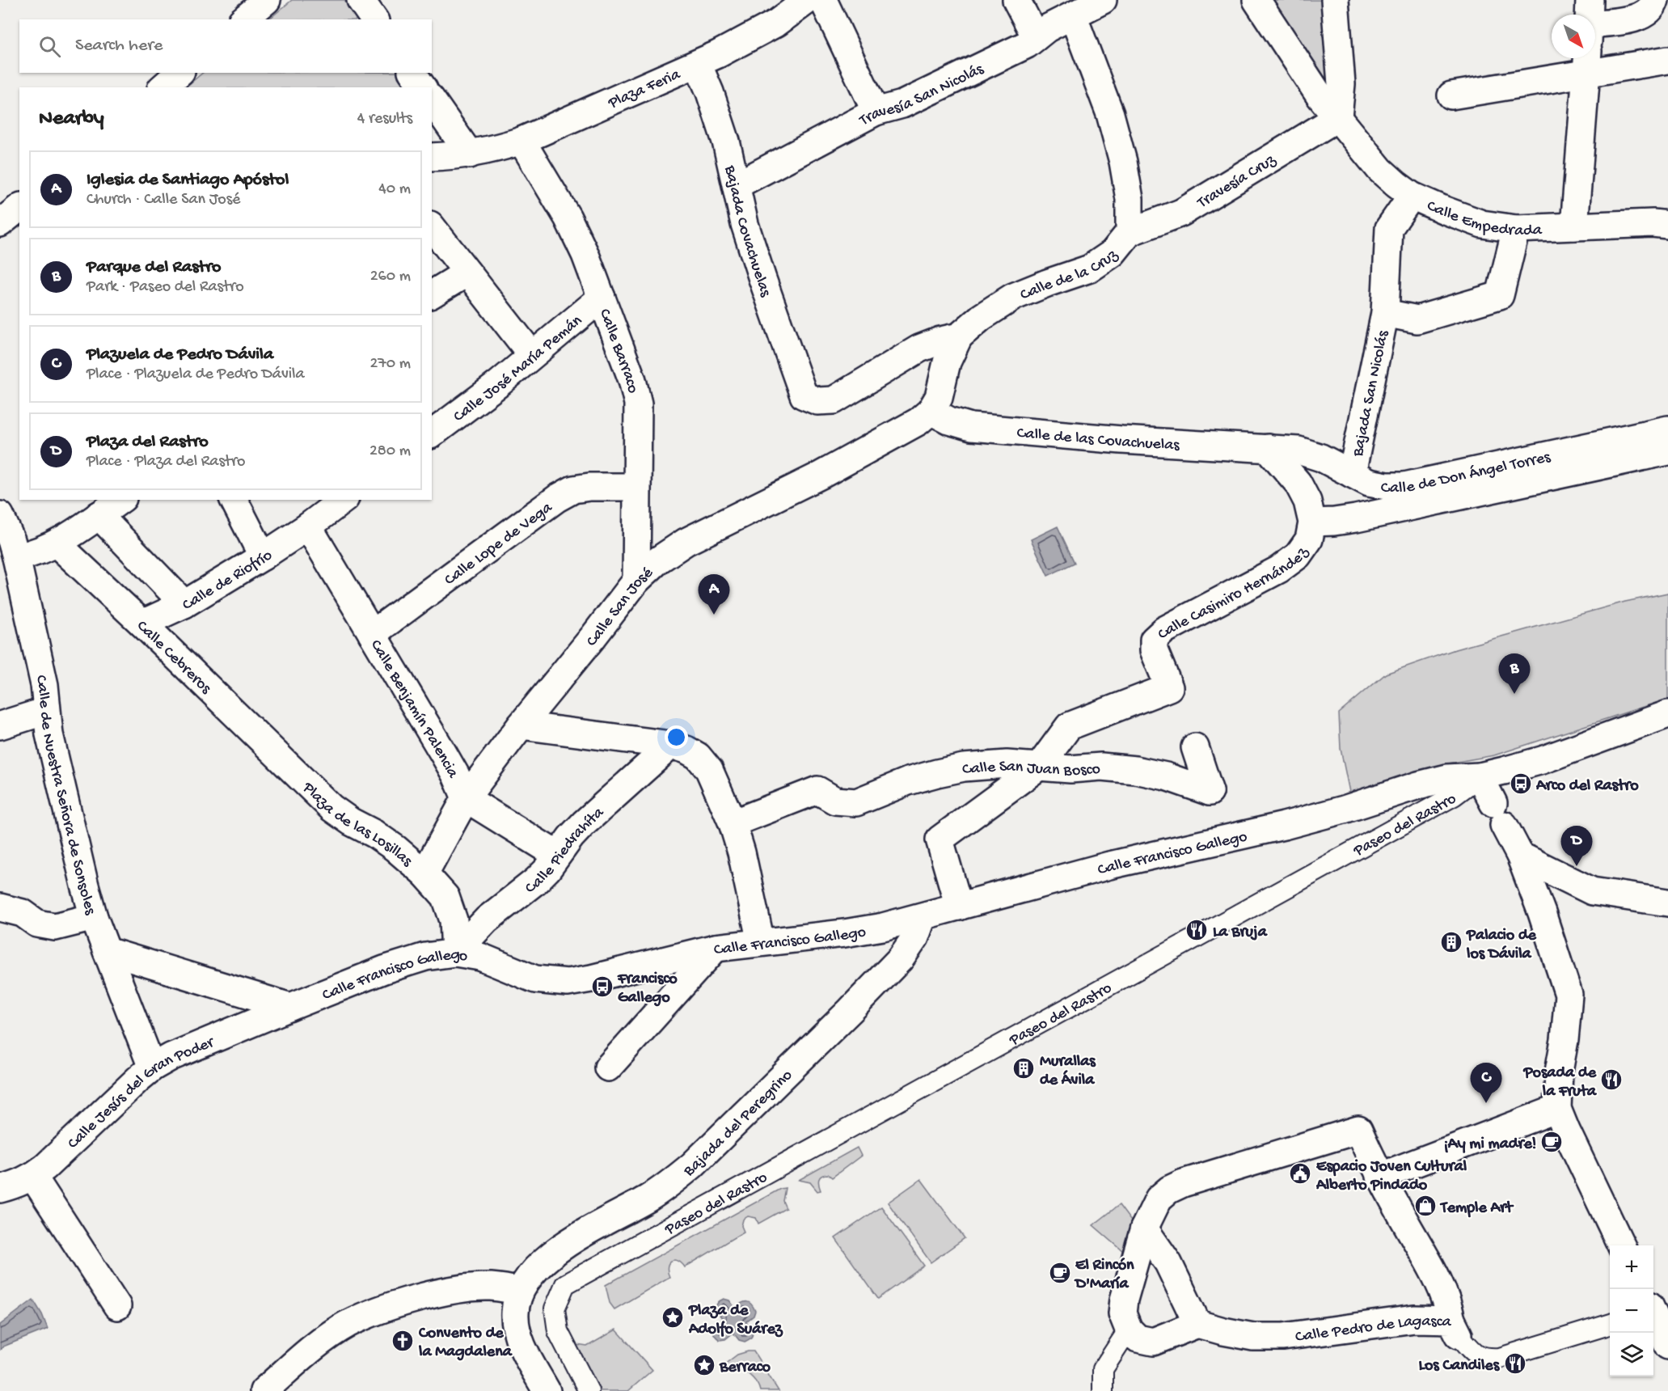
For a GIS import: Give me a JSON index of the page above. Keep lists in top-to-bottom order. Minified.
{"streets":{"street":["Plaza Feria","Travesía San Nicolás","Travesía Cruz","Calle Empedrada","Bajada Covachuelas","Calle de la Cruz","Calle Barraco","Calle José María Pemán","Bajada San Nicolás","Calle de las Covachuelas","Calle de Don Ángel Torres","Calle Lope de Vega","Calle de Riofrío","Calle Casimiro Hernández","Calle San José","Calle Cebreros","Calle Benjamín Palencia","Calle San Juan Bosco","Calle de Nuestra Señora de Sonsoles","Plaza de las Losillas","Paseo del Rastro","Calle Piedrahíta","Calle Francisco Gallego","Calle Jesús del Gran Poder","Bajada del Peregrino","Calle Pedro de Lagasca"]},"crossings":[["Plaza Feria","Bajada Covachuelas"],["Plaza Feria","Calle Barraco"],["Travesía San Nicolás","Bajada Covachuelas"],["Travesía San Nicolás","Calle de la Cruz"],["Travesía Cruz","Calle Empedrada"],["Travesía Cruz","Calle de la Cruz"],["Calle Empedrada","Bajada San Nicolás"],["Bajada Covachuelas","Calle de la Cruz"],["Calle Barraco","Calle José María Pemán"],["Calle Barraco","Calle Lope de Vega"],["Calle Barraco","Calle San José"],["Bajada San Nicolás","Calle de Don Ángel Torres"],["Calle de las Covachuelas","Calle de Don Ángel Torres"],["Calle de las Covachuelas","Calle Casimiro Hernández"],["Calle de las Covachuelas","Calle San José"],["Calle de Don Ángel Torres","Calle Casimiro Hernández"],["Calle Lope de Vega","Calle Benjamín Palencia"],["Calle de Riofrío","Calle Cebreros"],["Calle de Riofrío","Calle Benjamín Palencia"],["Calle Casimiro Hernández","Calle San Juan Bosco"],["Calle San José","Calle Benjamín Palencia"],["Calle San José","Plaza de las Losillas"],["Calle Cebreros","Plaza de las Losillas"],["Calle Benjamín Palencia","Plaza de las Losillas"],["Calle de Nuestra Señora de Sonsoles","Calle Jesús del Gran Poder"],["Plaza de las Losillas","Calle Piedrahíta"],["Plaza de las Losillas","Calle Francisco Gallego"],["Paseo del Rastro","Calle Francisco Gallego"],["Calle Piedrahíta","Calle Francisco Gallego"],["Calle Francisco Gallego","Calle Jesús del Gran Poder"],["Calle Francisco Gallego","Bajada del Peregrino"]],"places":{"bus stop":["Arco del Rastro","Francisco Gallego"],"restaurant":["La Bruja","Posada de la Fruta","Los Candiles"],"building":["Palacio de los Dávila","Murallas de Ávila"],"cafe":["¡Ay mi madre!","El Rincón D'María"],"public building":["Espacio Joven Cultural Alberto Pindado"],"shop":["Temple Art"],"place":["Plaza de Adolfo Suárez","Berraco"],"church":["Convento de la Magdalena"]},"north":"bottom right","page":{"search":"Search here","heading":["Nearby","4 results"],"list":[{"mark":"A","name":"Iglesia de Santiago Apóstol","note":"Church · Calle San José","value":"40 m"},{"mark":"B","name":"Parque del Rastro","note":"Park · Paseo del Rastro","value":"260 m"},{"mark":"C","name":"Plazuela de Pedro Dávila","note":"Place · Plazuela de Pedro Dávila","value":"270 m"},{"mark":"D","name":"Plaza del Rastro","note":"Place · Plaza del Rastro","value":"280 m"}],"pins":["A","B","D","C"],"map_buttons":["+","−"]}}
